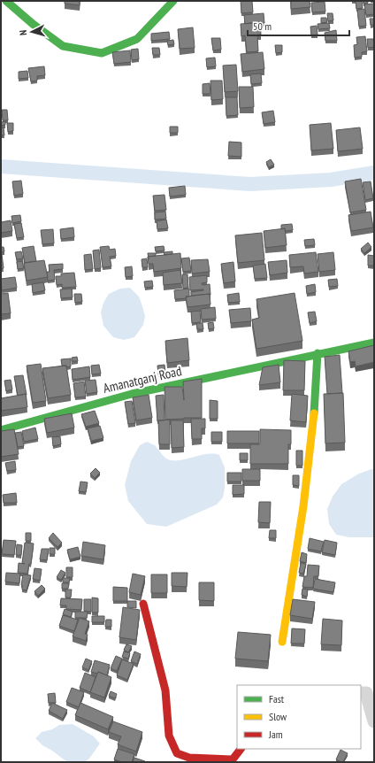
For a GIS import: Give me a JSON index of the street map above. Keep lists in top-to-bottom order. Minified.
{"streets":{"street":["Amanatganj Road"]},"legend":["Fast","Slow","Jam"],"scale_bar":"50 m","north":"left"}
